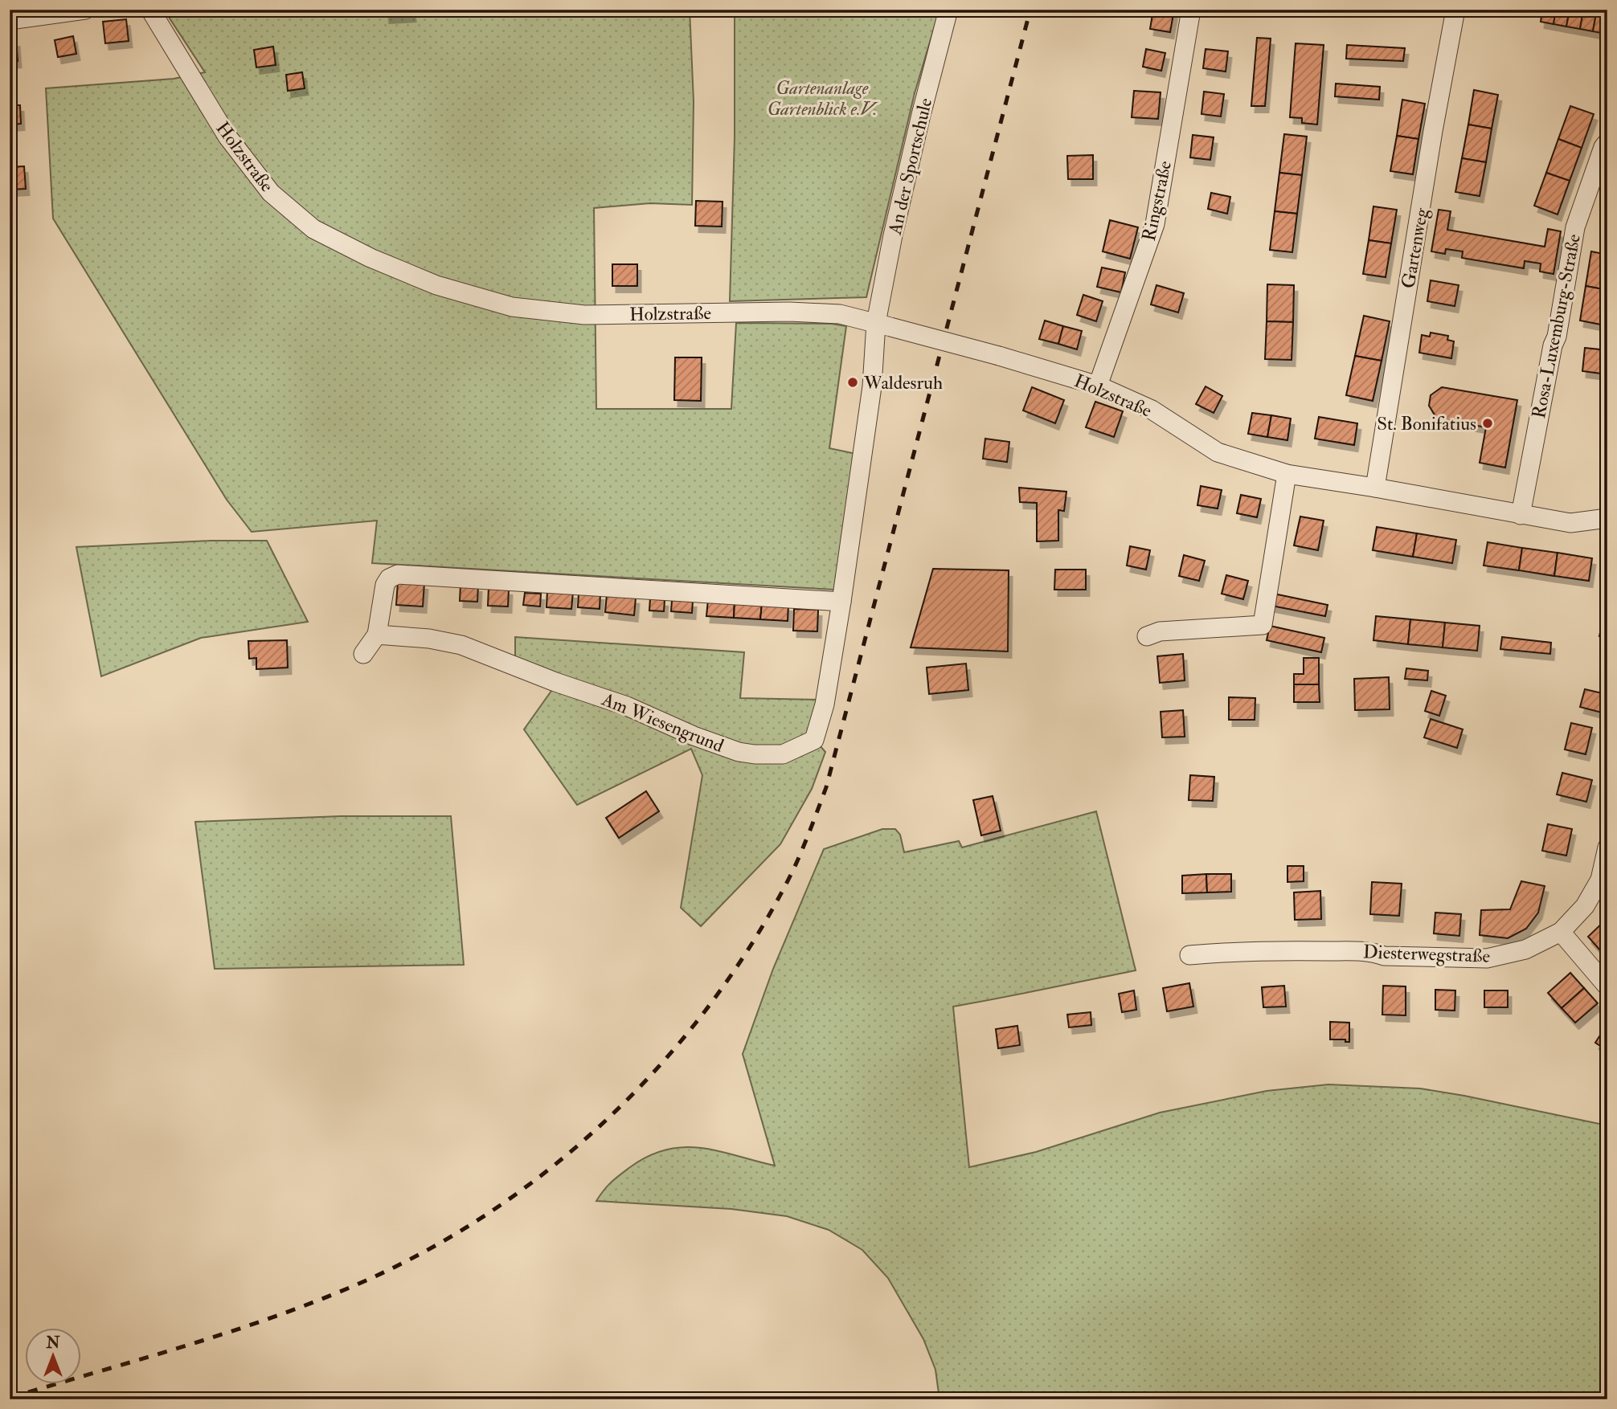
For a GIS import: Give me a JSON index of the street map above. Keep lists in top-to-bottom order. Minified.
{"streets":{"street":["Holzstraße","An der Sportschule","Ringstraße","Gartenweg","Rosa-Luxemburg-Straße","Am Wiesengrund","Diesterwegstraße"]},"crossings":[["Holzstraße","An der Sportschule"],["Holzstraße","Ringstraße"],["Holzstraße","Gartenweg"],["Holzstraße","Rosa-Luxemburg-Straße"],["Holzstraße","Am Wiesengrund"],["An der Sportschule","Am Wiesengrund"]],"parks":["Gartenanlage Gartenblick e.V."],"places":["Waldesruh","St. Bonifatius"],"north":"top"}
